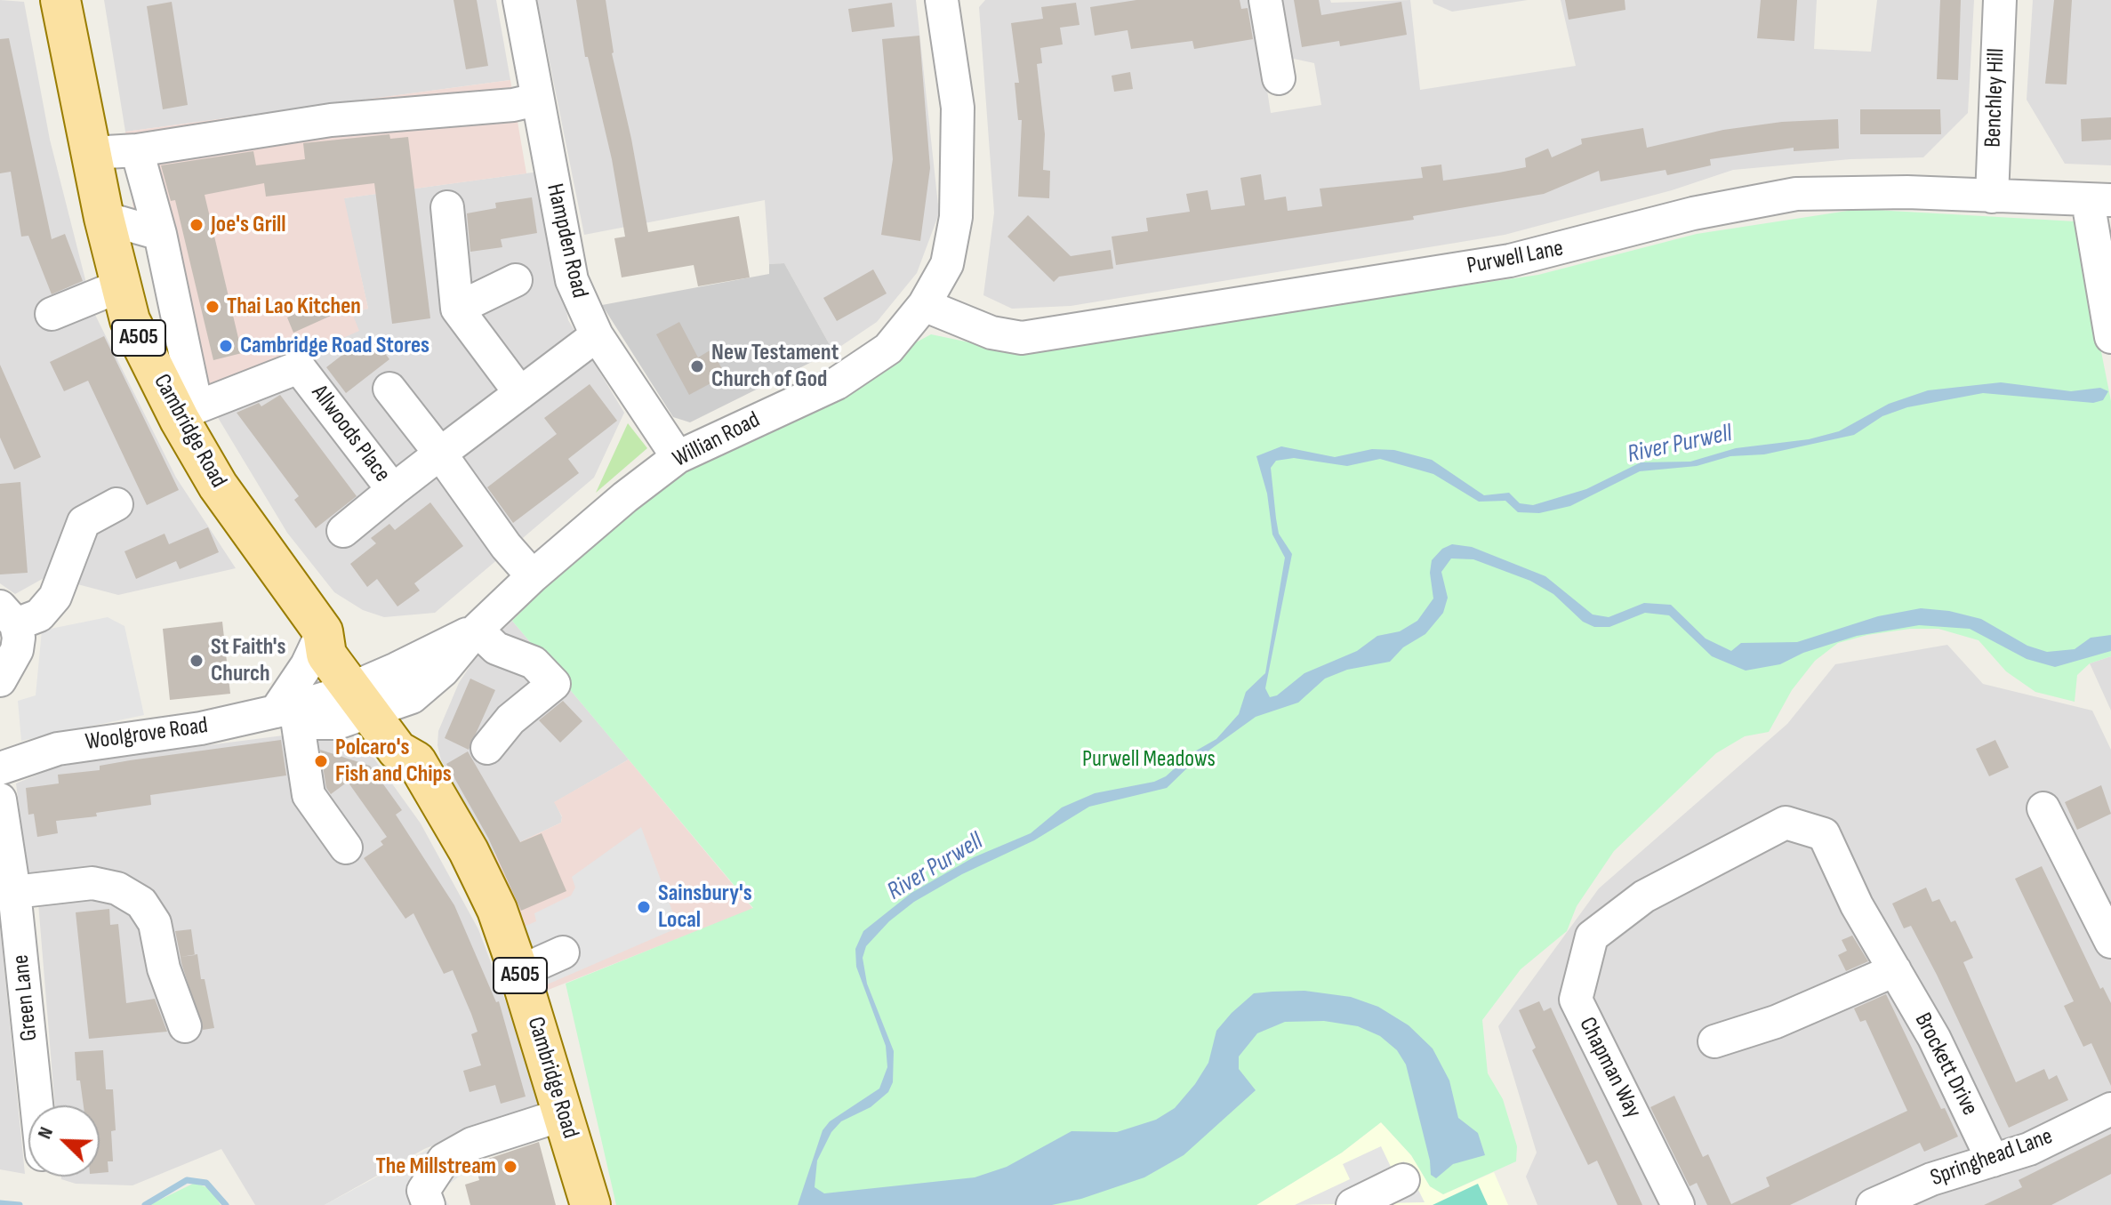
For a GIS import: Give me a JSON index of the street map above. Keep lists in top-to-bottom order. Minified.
{"streets":{"main road":["A505","Cambridge Road"],"street":["Benchley Hill","Hampden Road","Purwell Lane","Allwoods Place","Willian Road","Woolgrove Road","Green Lane","Brockett Drive","Chapman Way","Springhead Lane"]},"crossings":[["Benchley Hill","Purwell Lane"],["Hampden Road","Allwoods Place"],["Hampden Road","Willian Road"],["Purwell Lane","Willian Road"],["Cambridge Road","Allwoods Place"],["Cambridge Road","Willian Road"],["Brockett Drive","Chapman Way"],["Brockett Drive","Springhead Lane"]],"water":["River Purwell"],"parks":["Purwell Meadows"],"places":["Joe's Grill","Thai Lao Kitchen","Cambridge Road Stores","New Testament Church of God","St Faith's Church","Polcaro's Fish and Chips","Sainsbury's Local","The Millstream"],"north":"top left"}
